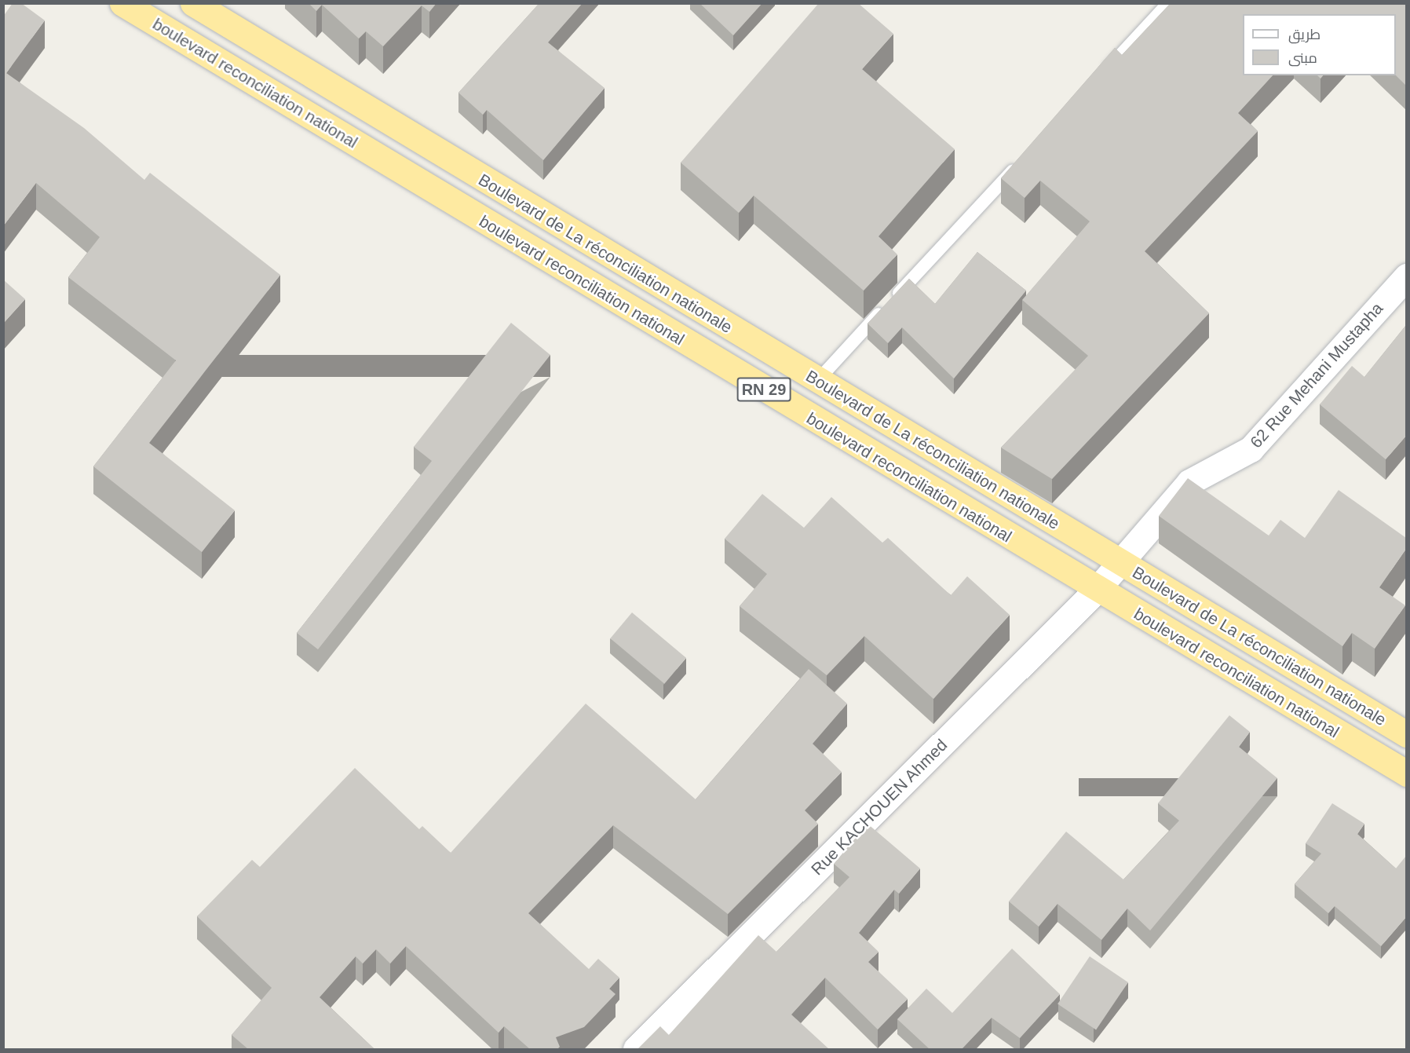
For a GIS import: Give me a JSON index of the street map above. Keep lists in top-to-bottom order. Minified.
{"streets":{"highway":["boulevard reconciliation national","Boulevard de La réconciliation nationale","RN 29"],"street":["62 Rue Mehani Mustapha","Rue KACHOUEN Ahmed"]},"crossings":[["boulevard reconciliation national","Rue KACHOUEN Ahmed"],["Boulevard de La réconciliation nationale","62 Rue Mehani Mustapha"],["Boulevard de La réconciliation nationale","Rue KACHOUEN Ahmed"],["62 Rue Mehani Mustapha","Rue KACHOUEN Ahmed"]],"legend":["طريق","مبنى"]}
